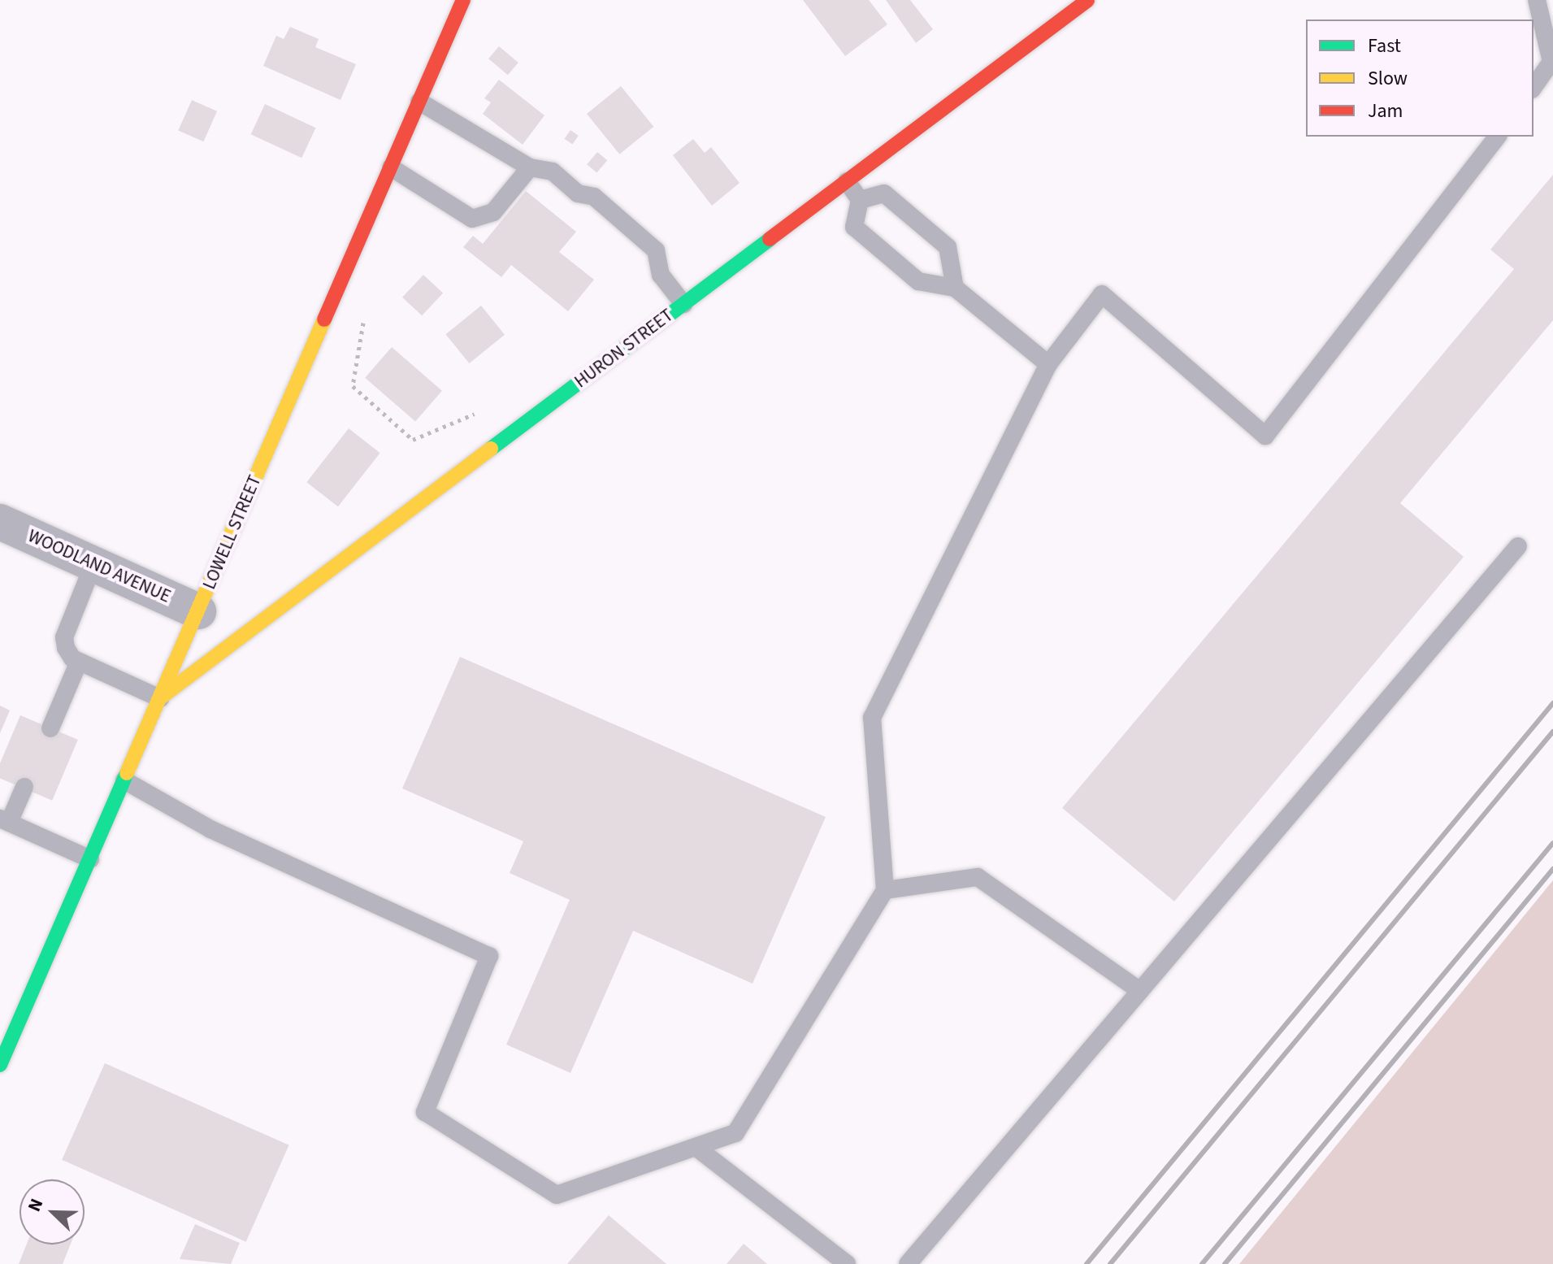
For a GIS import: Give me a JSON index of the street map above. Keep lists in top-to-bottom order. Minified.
{"streets":{"street":["HURON STREET","LOWELL STREET","WOODLAND AVENUE"]},"crossings":[["HURON STREET","LOWELL STREET"],["LOWELL STREET","WOODLAND AVENUE"]],"legend":["Fast","Slow","Jam"],"north":"top left"}
